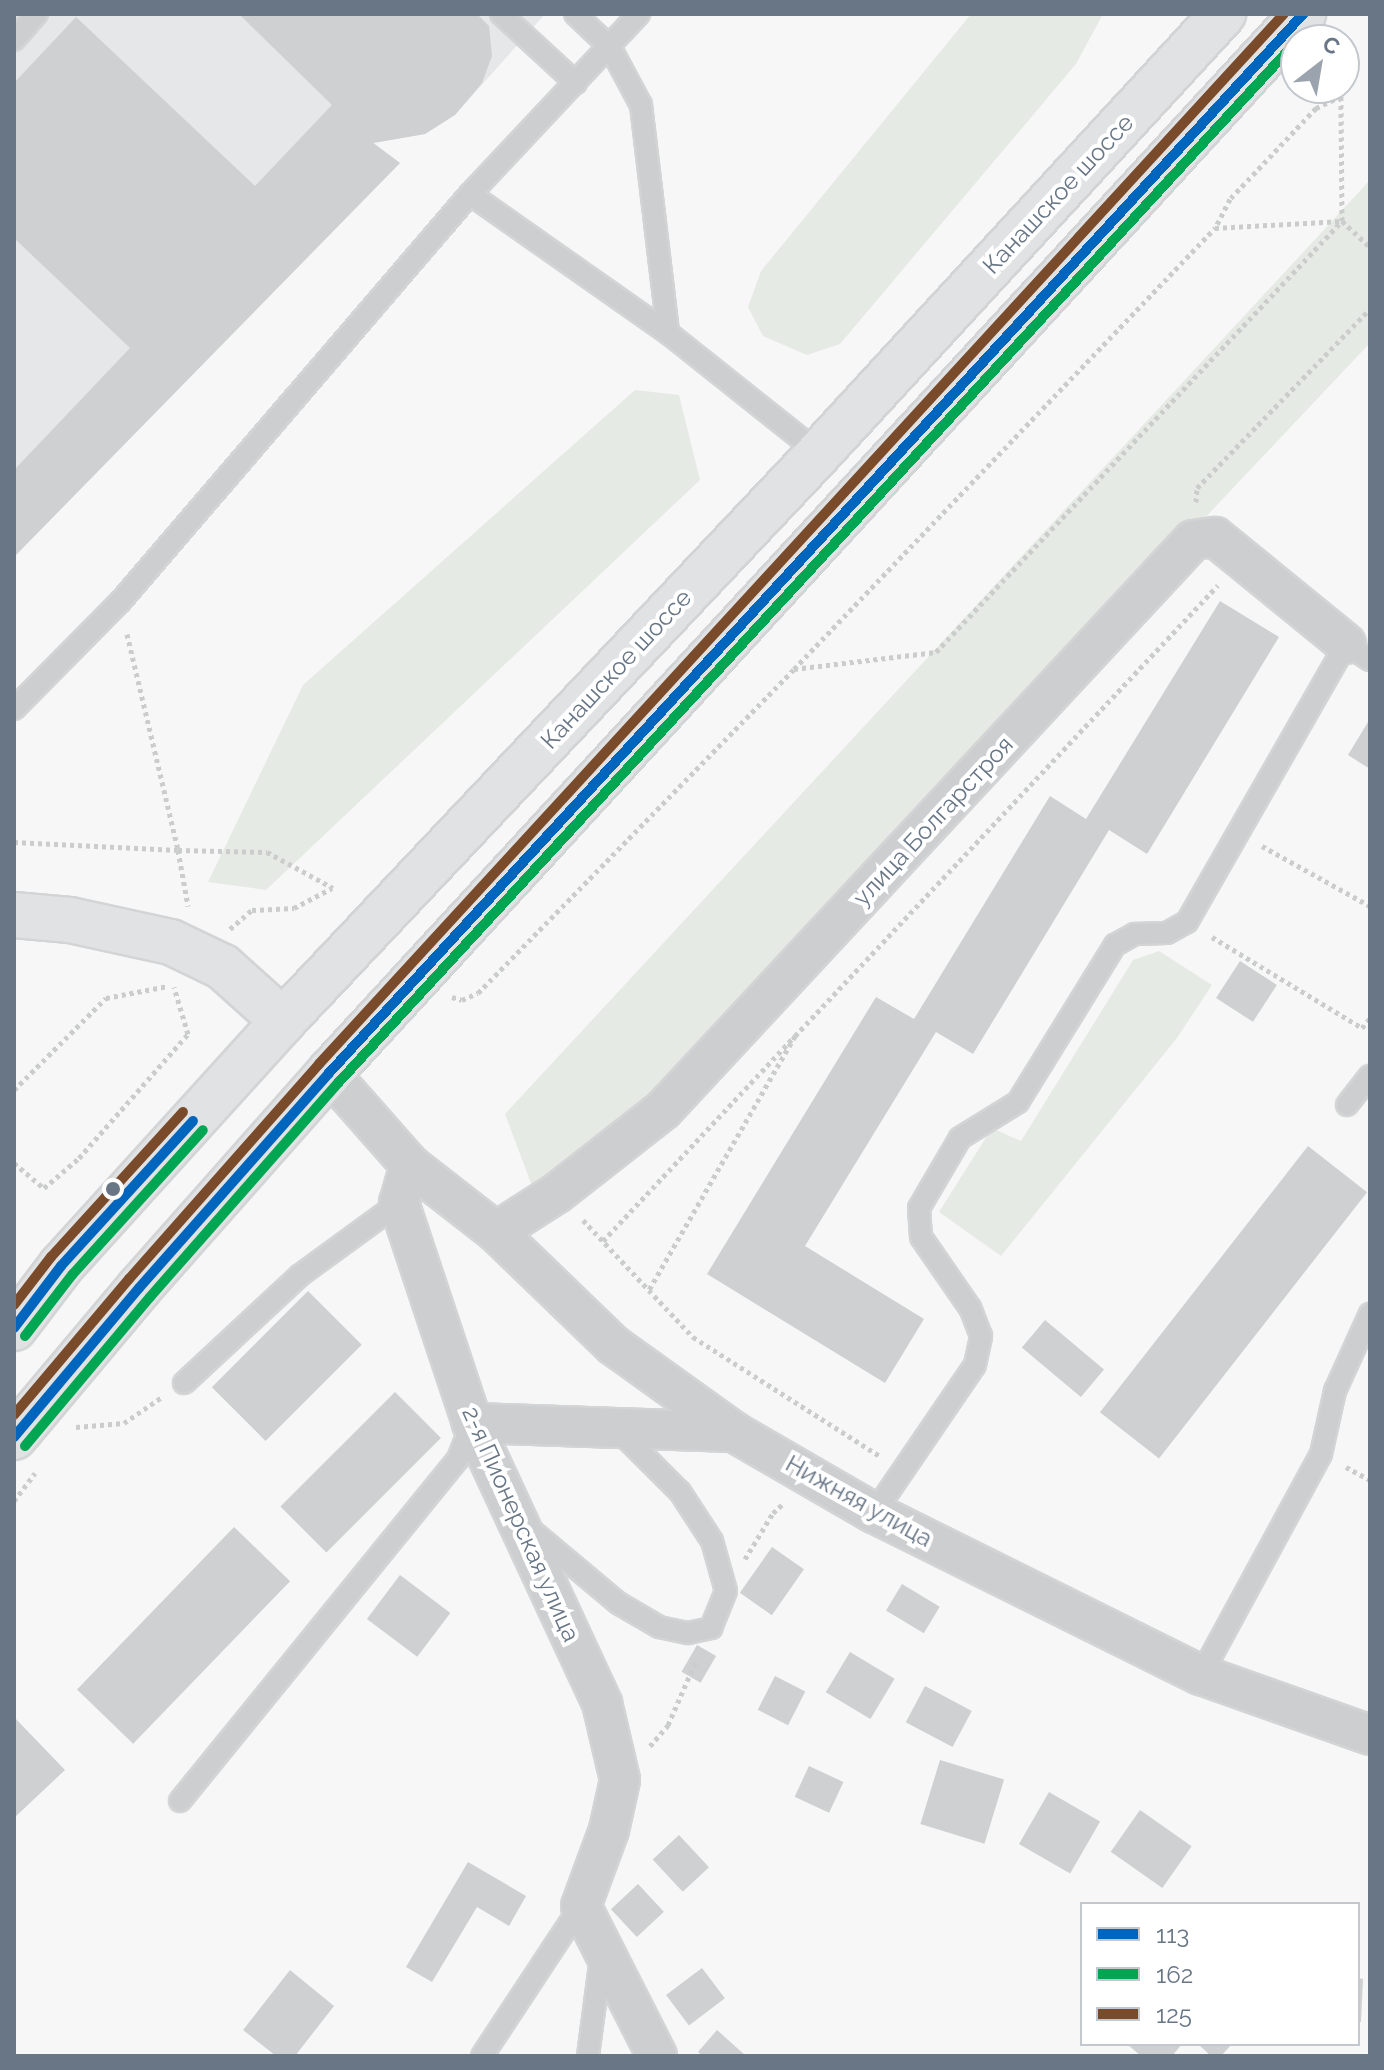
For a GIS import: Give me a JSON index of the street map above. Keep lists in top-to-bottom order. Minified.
{"streets":{"main road":["Канашское шоссе"],"street":["улица Болгарстроя","Нижняя улица","2-я Пионерская улица"]},"crossings":[["улица Болгарстроя","Нижняя улица"]],"lines":["transit line 113","transit line 125","transit line 162"],"legend":["113","162","125"],"north":"top right"}
